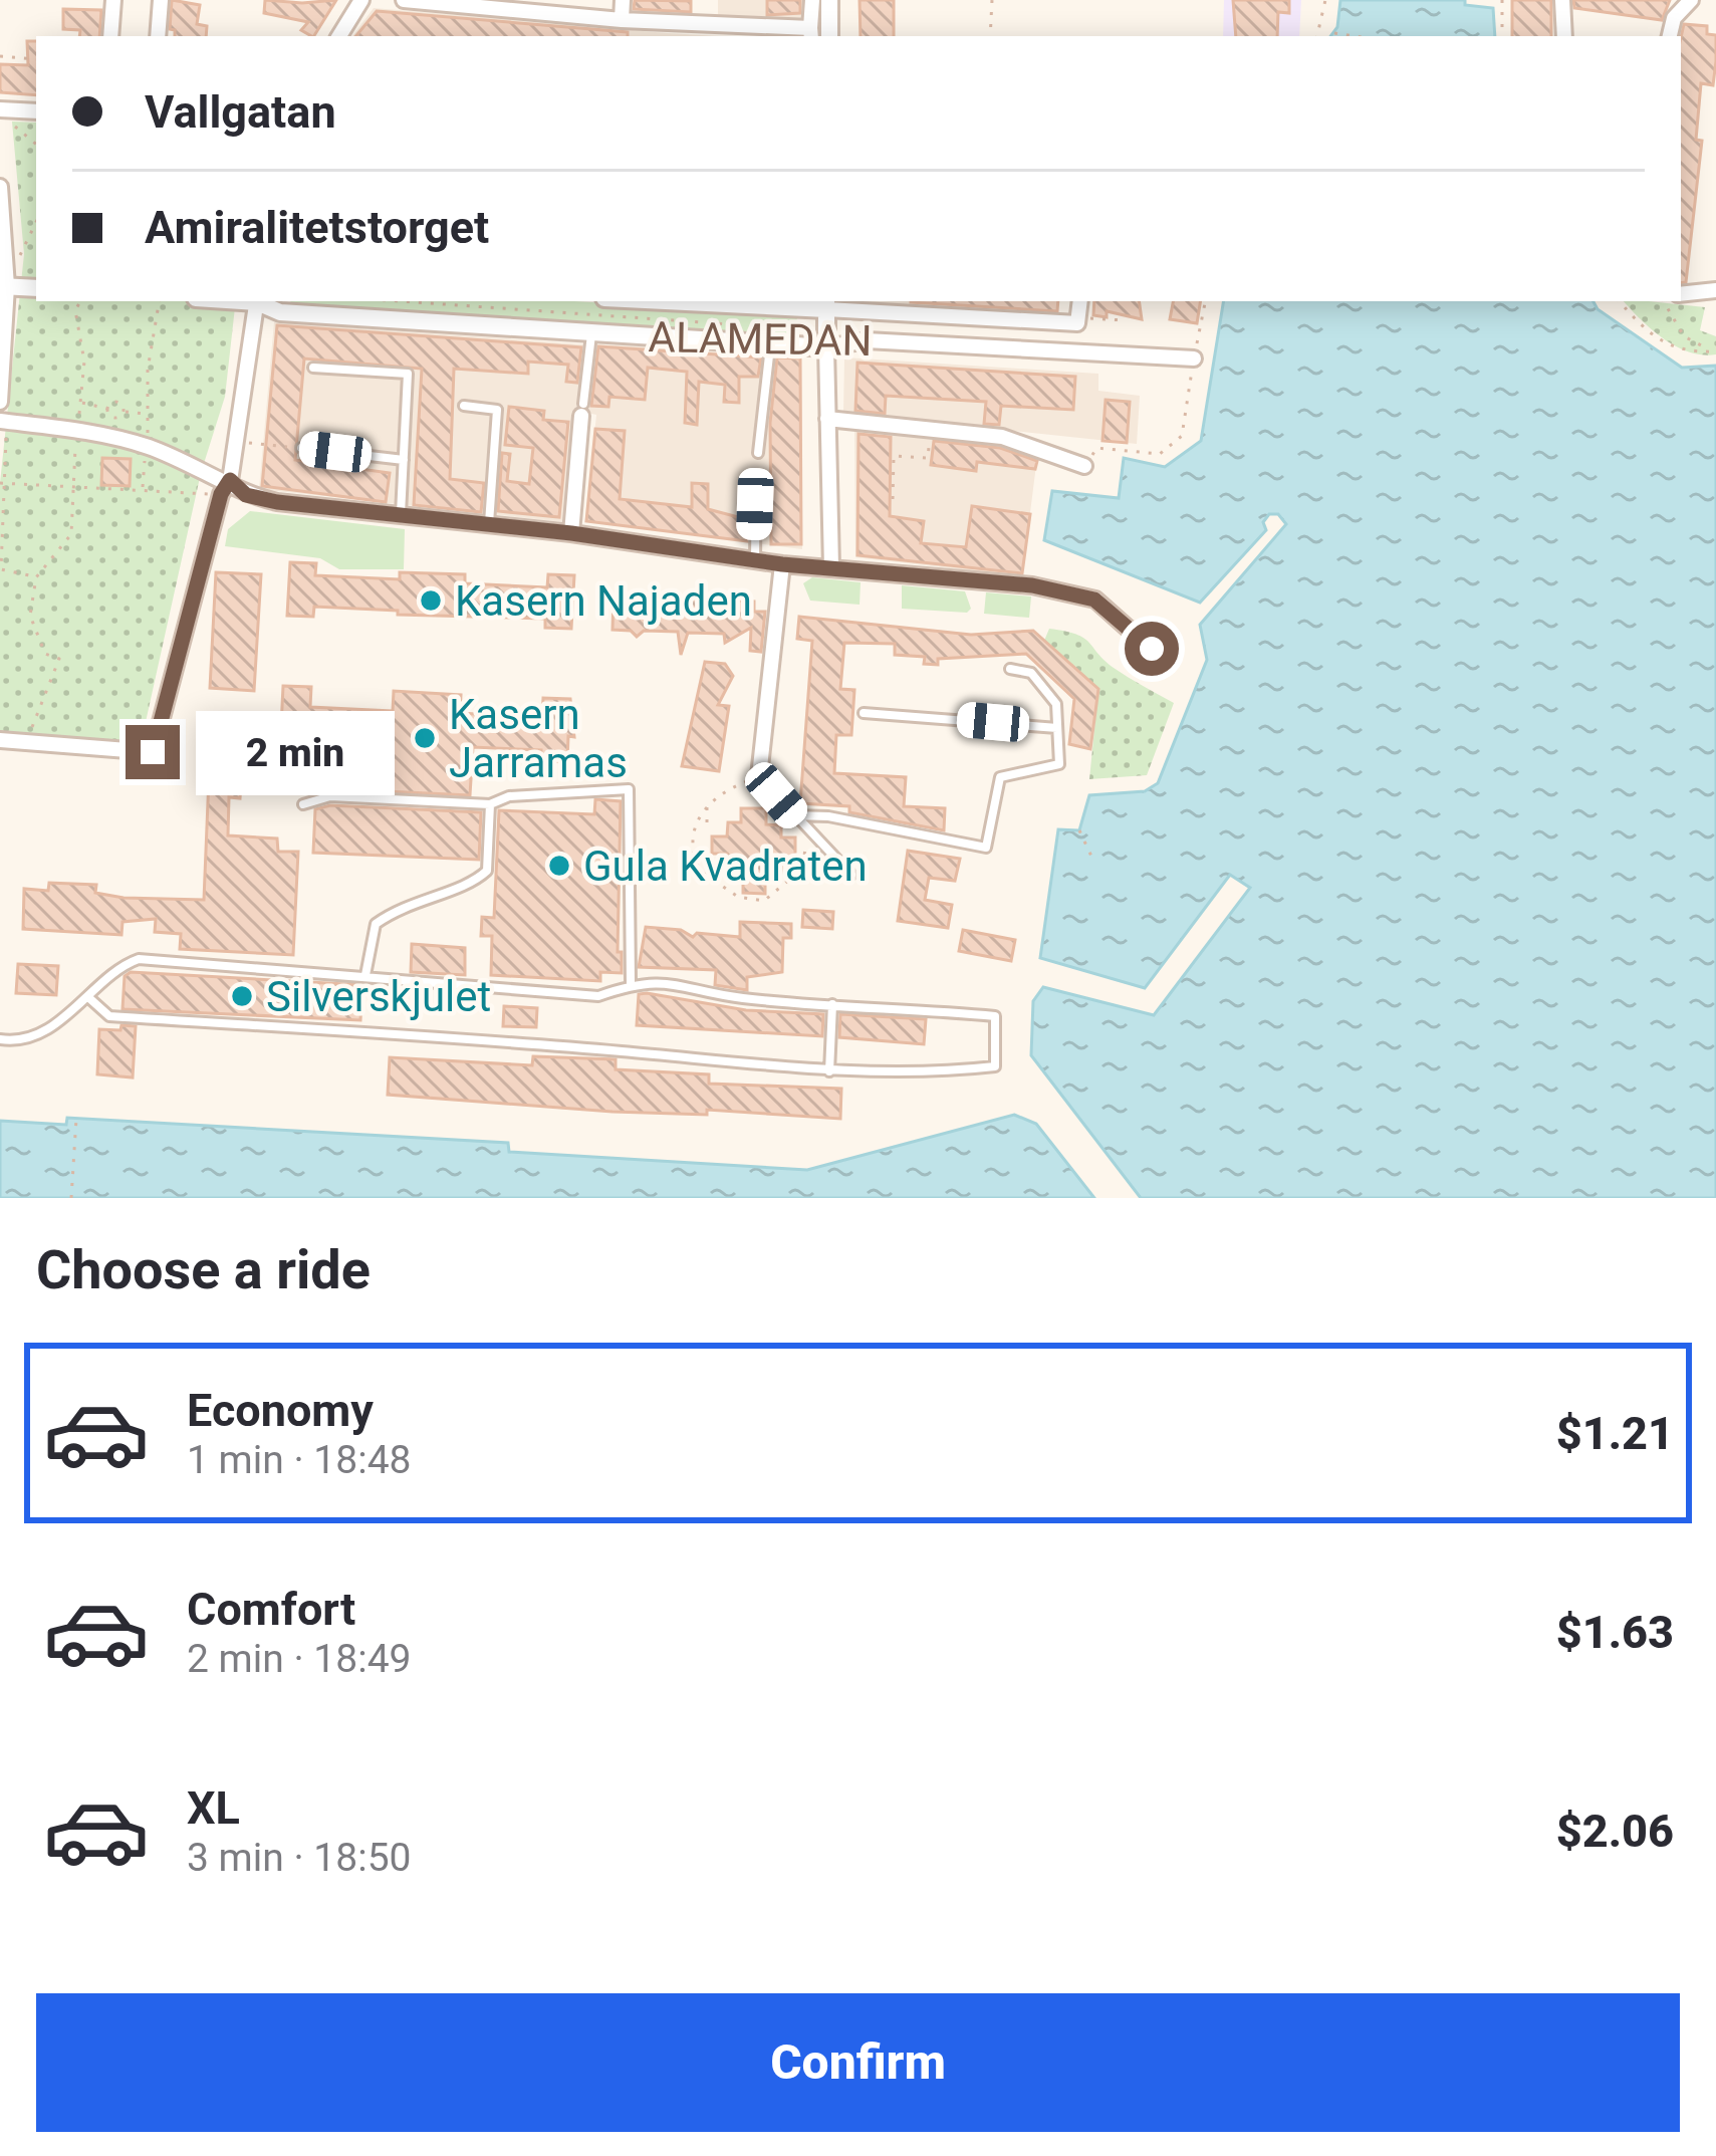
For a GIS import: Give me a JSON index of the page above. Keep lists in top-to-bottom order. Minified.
{"streets":{"street":["ALAMEDAN"]},"places":["Kasern Najaden","Kasern Jarramas","Gula Kvadraten","Silverskjulet"],"page":{"banner":["Vallgatan","Amiralitetstorget"],"bubble":"2 min","heading":"Choose a ride","list":[{"name":"Economy","note":"1 min · 18:48","value":"$1.21"},{"name":"Comfort","note":"2 min · 18:49","value":"$1.63"},{"name":"XL","note":"3 min · 18:50","value":"$2.06"}],"buttons":"Confirm"}}
